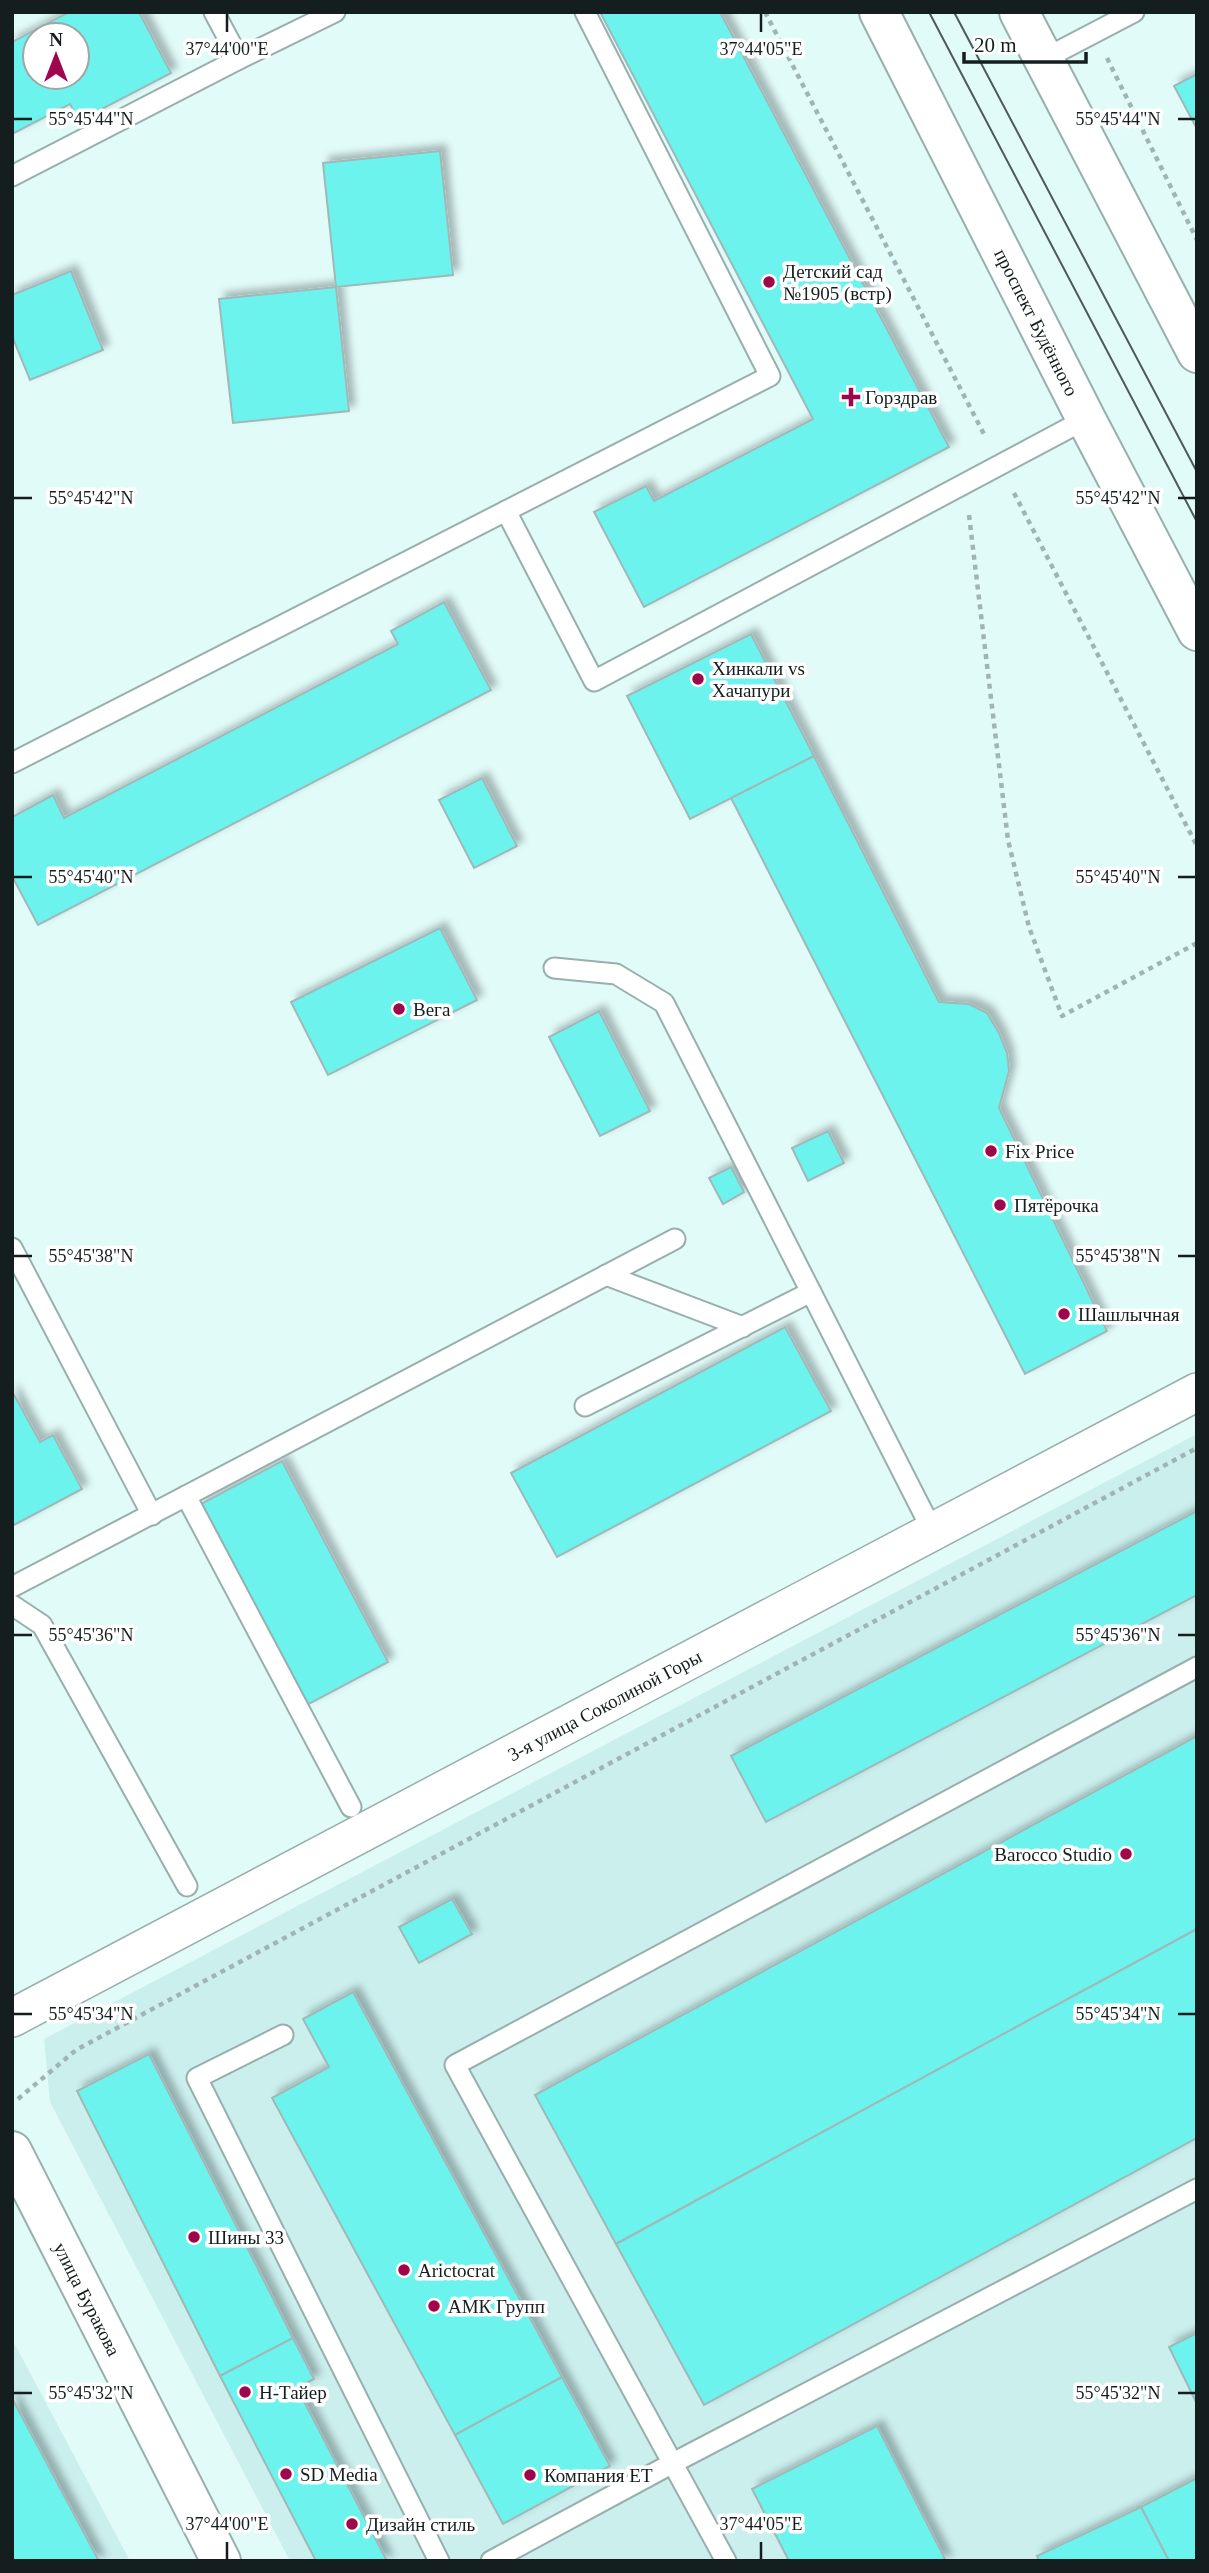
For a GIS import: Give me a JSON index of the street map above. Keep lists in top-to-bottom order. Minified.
{"streets":{"main road":["проспект Будённого","улица Буракова"],"street":["3-я улица Соколиной Горы"]},"places":{"other":["Детский сад №1905 (встр)","Хинкали vs Хачапури","Вега","Fix Price","Пятёрочка","Шашлычная","Barocco Studio","Шины 33","Arictocrat","АМК Групп","Н-Тайер","SD Media","Компания ЕТ","Дизайн стиль"],"health":["Горздрав"]},"scale_bar":"20 m","north":"top","coordinates":["37°44'00\"E","37°44'05\"E","55°45'44\"N","55°45'42\"N","55°45'40\"N","55°45'38\"N","55°45'36\"N","55°45'34\"N","55°45'32\"N"]}
